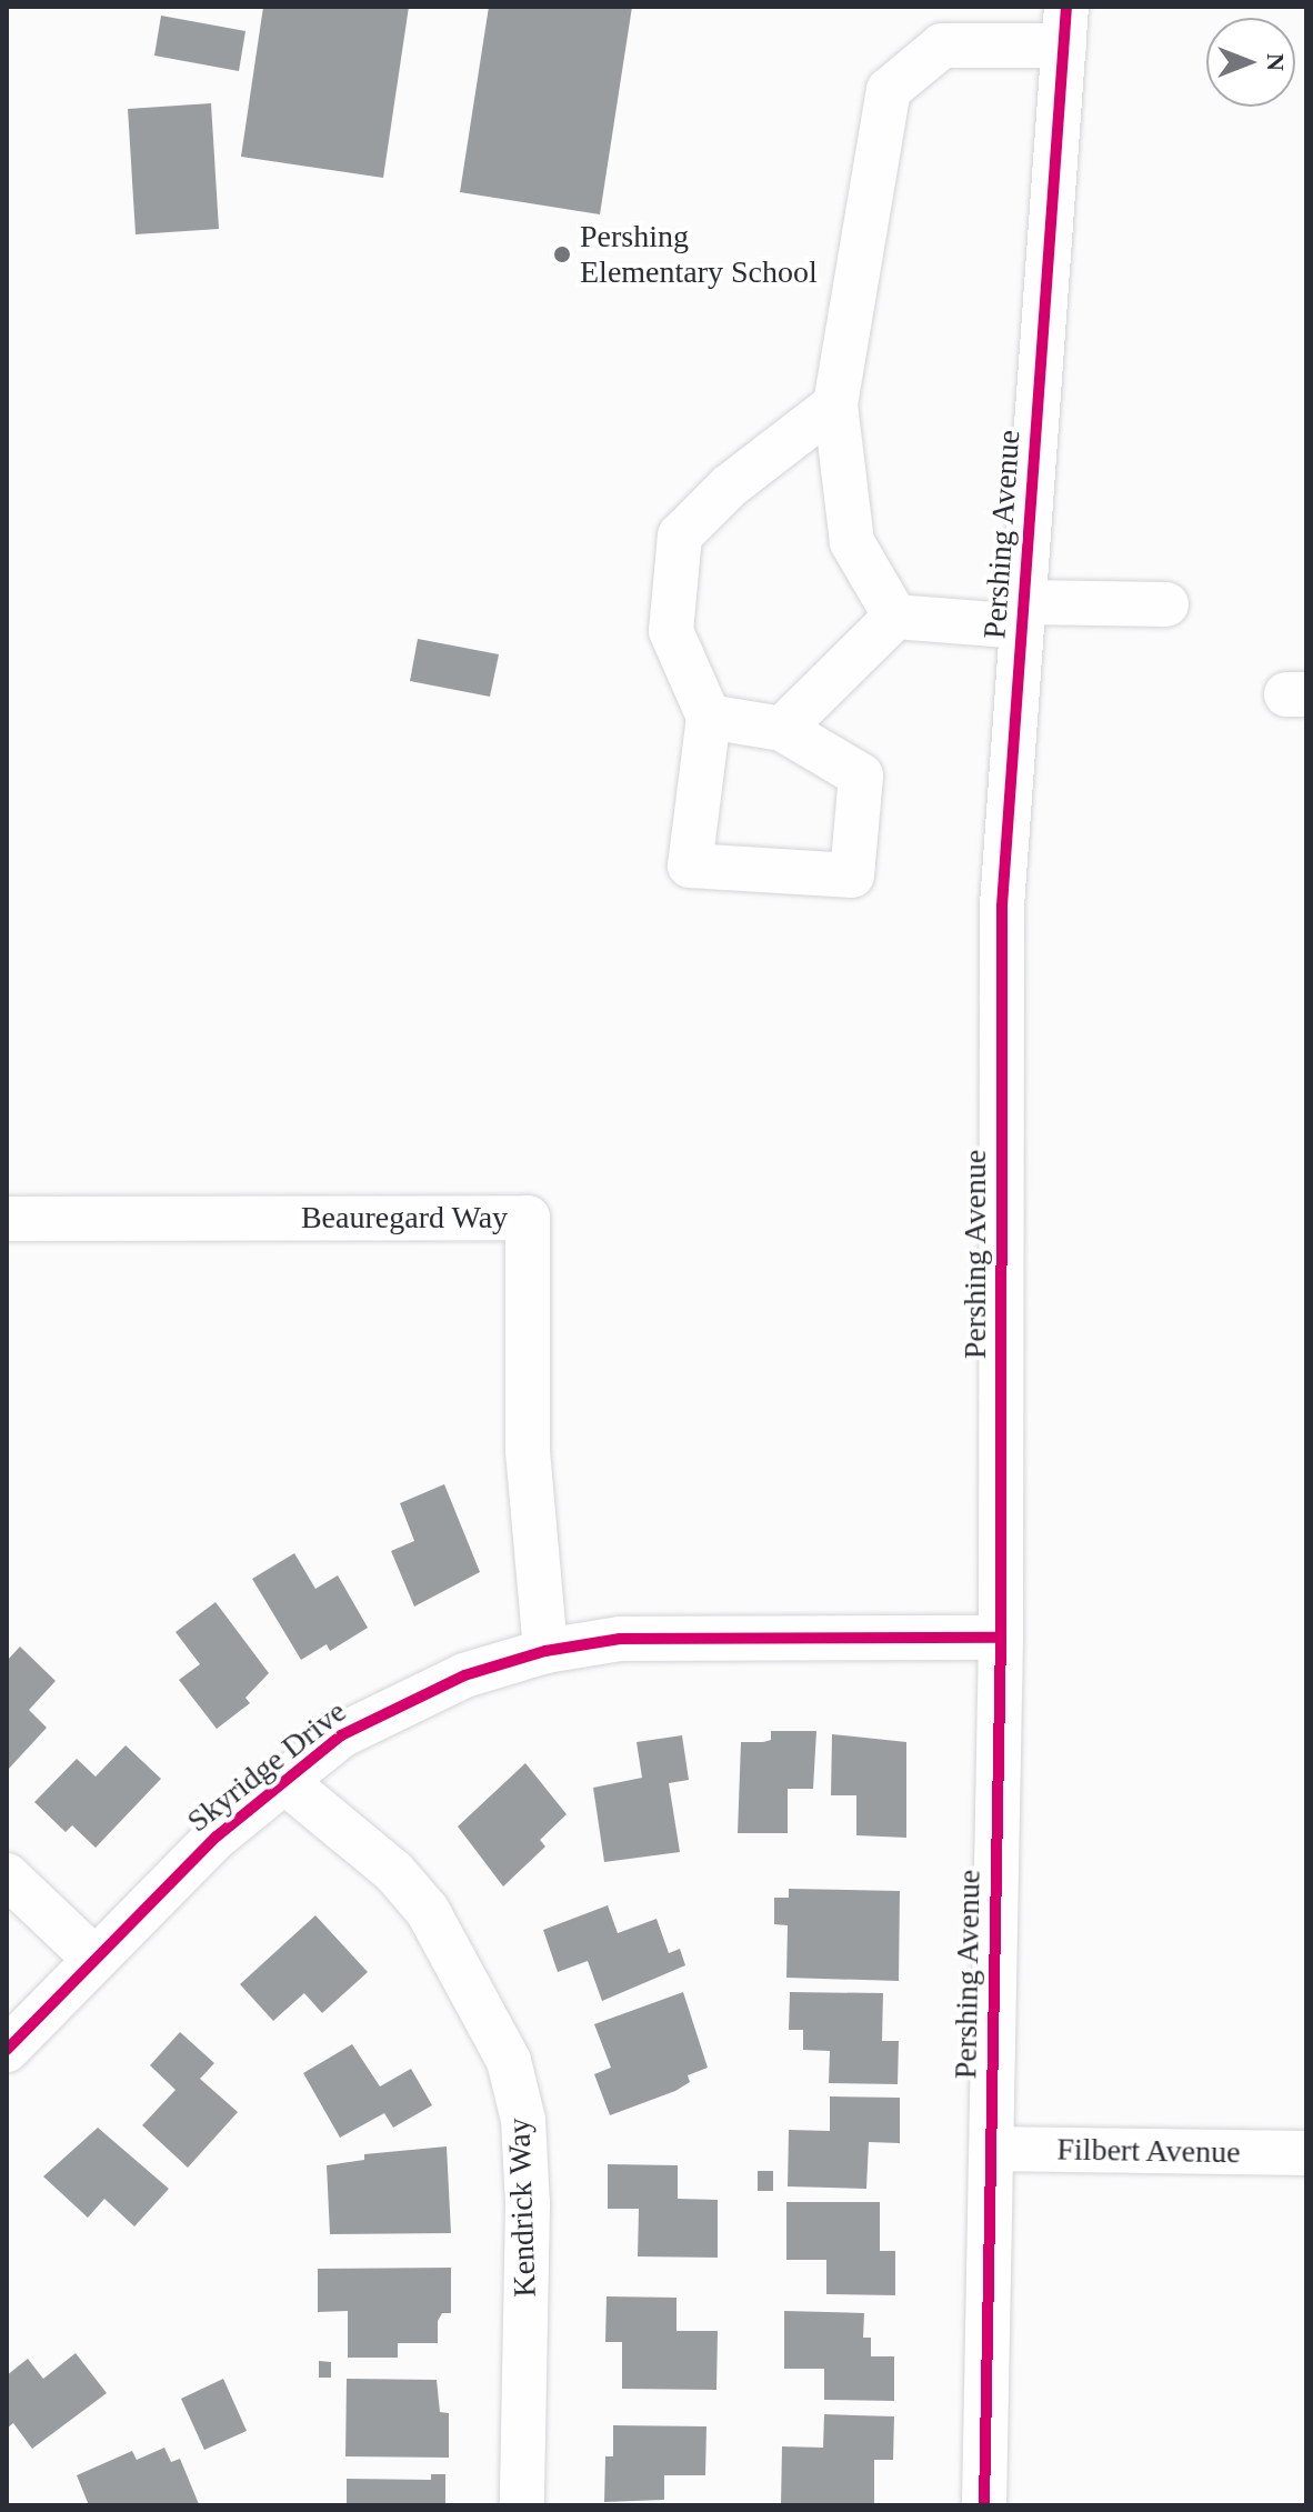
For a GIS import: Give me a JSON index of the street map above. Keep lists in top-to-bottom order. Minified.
{"streets":{"street":["Pershing Avenue","Beauregard Way","Skyridge Drive","Filbert Avenue","Kendrick Way"]},"crossings":[["Pershing Avenue","Skyridge Drive"],["Pershing Avenue","Filbert Avenue"],["Beauregard Way","Skyridge Drive"],["Skyridge Drive","Kendrick Way"]],"places":["Pershing Elementary School"],"north":"right"}
